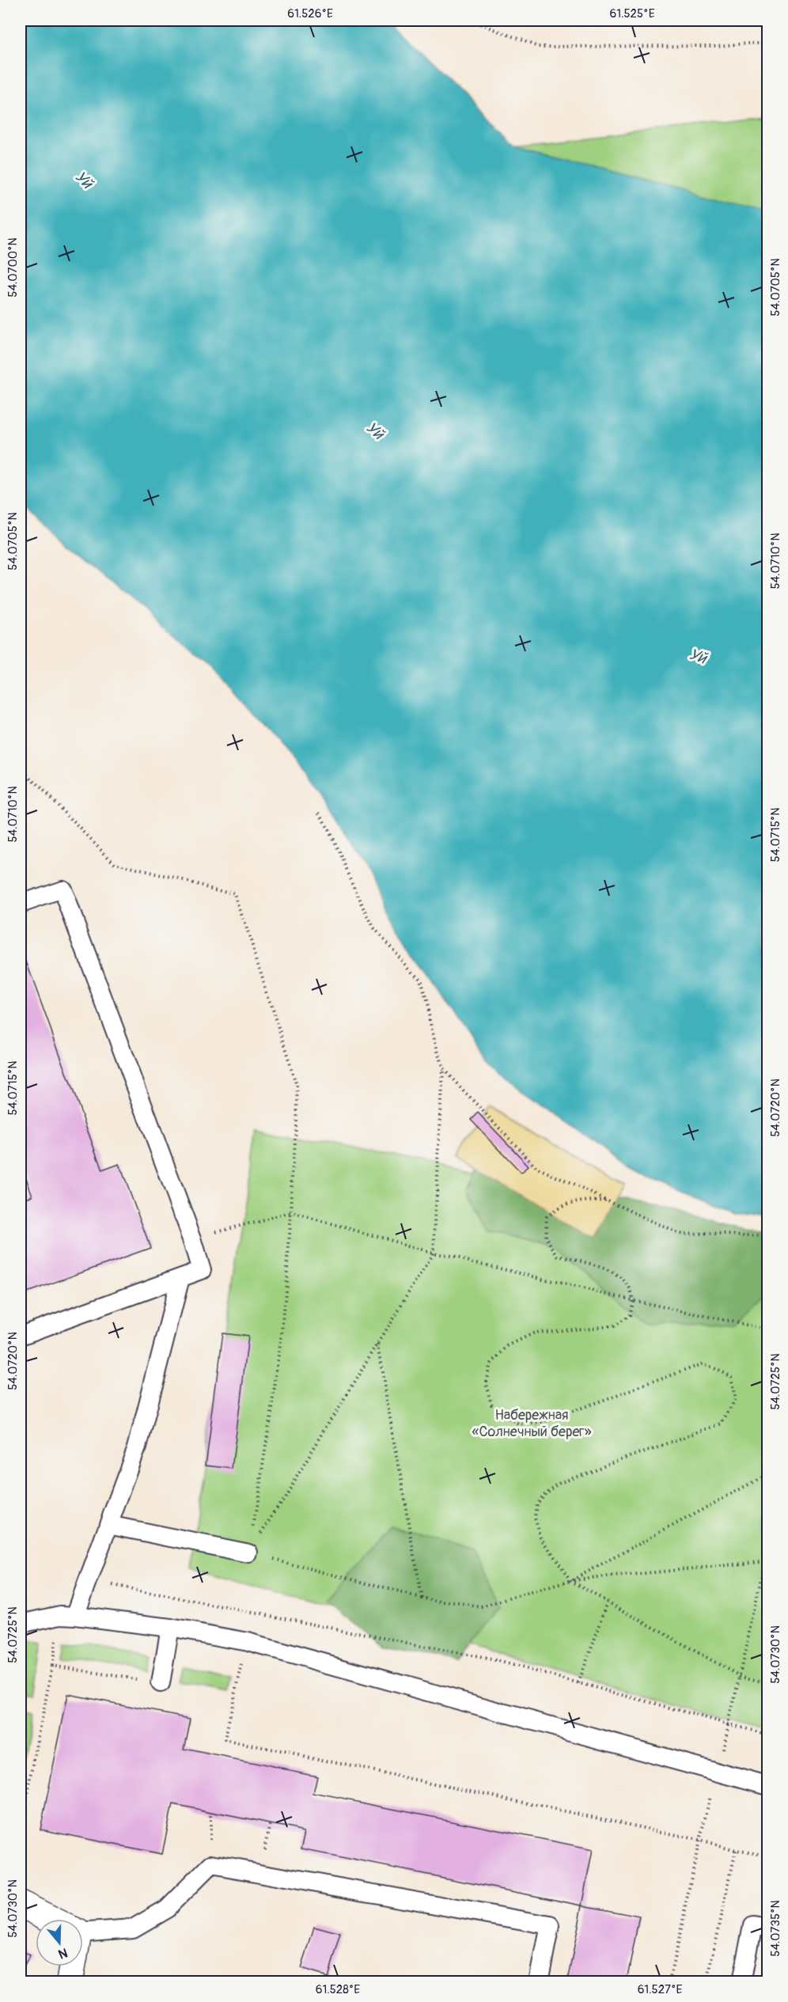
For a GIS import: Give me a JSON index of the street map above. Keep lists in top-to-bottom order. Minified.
{"water":["Уй"],"parks":["Набережная «Солнечный берег»"],"north":"bottom","coordinates":["61.526°E","61.525°E","54.0700°N","54.0705°N","54.0710°N","54.0715°N","54.0720°N","54.0725°N","54.0730°N","54.0735°N","61.528°E","61.527°E"]}
